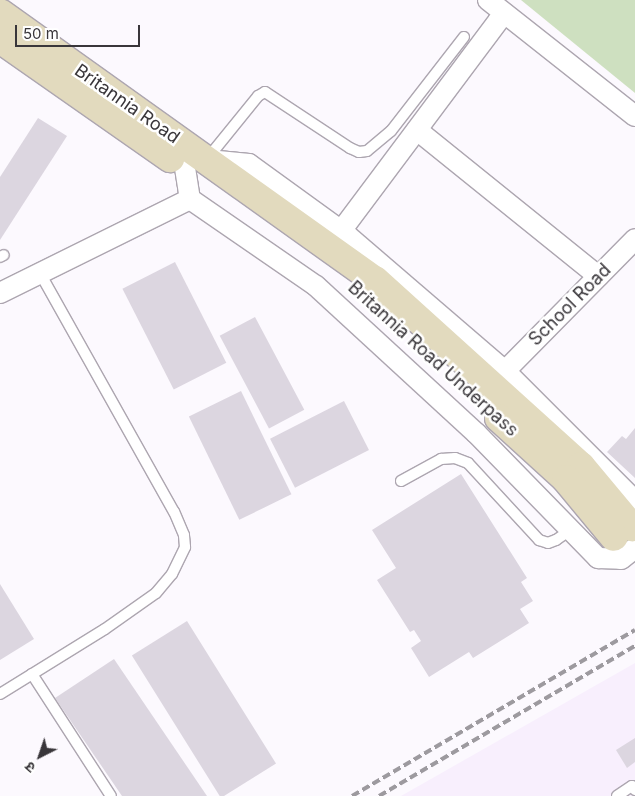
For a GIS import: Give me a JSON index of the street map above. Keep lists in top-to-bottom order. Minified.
{"streets":{"main road":["Britannia Road","Britannia Road Underpass"],"street":["School Road"]},"crossings":[["Britannia Road","Britannia Road Underpass"]],"scale_bar":"50 m","north":"bottom left"}
